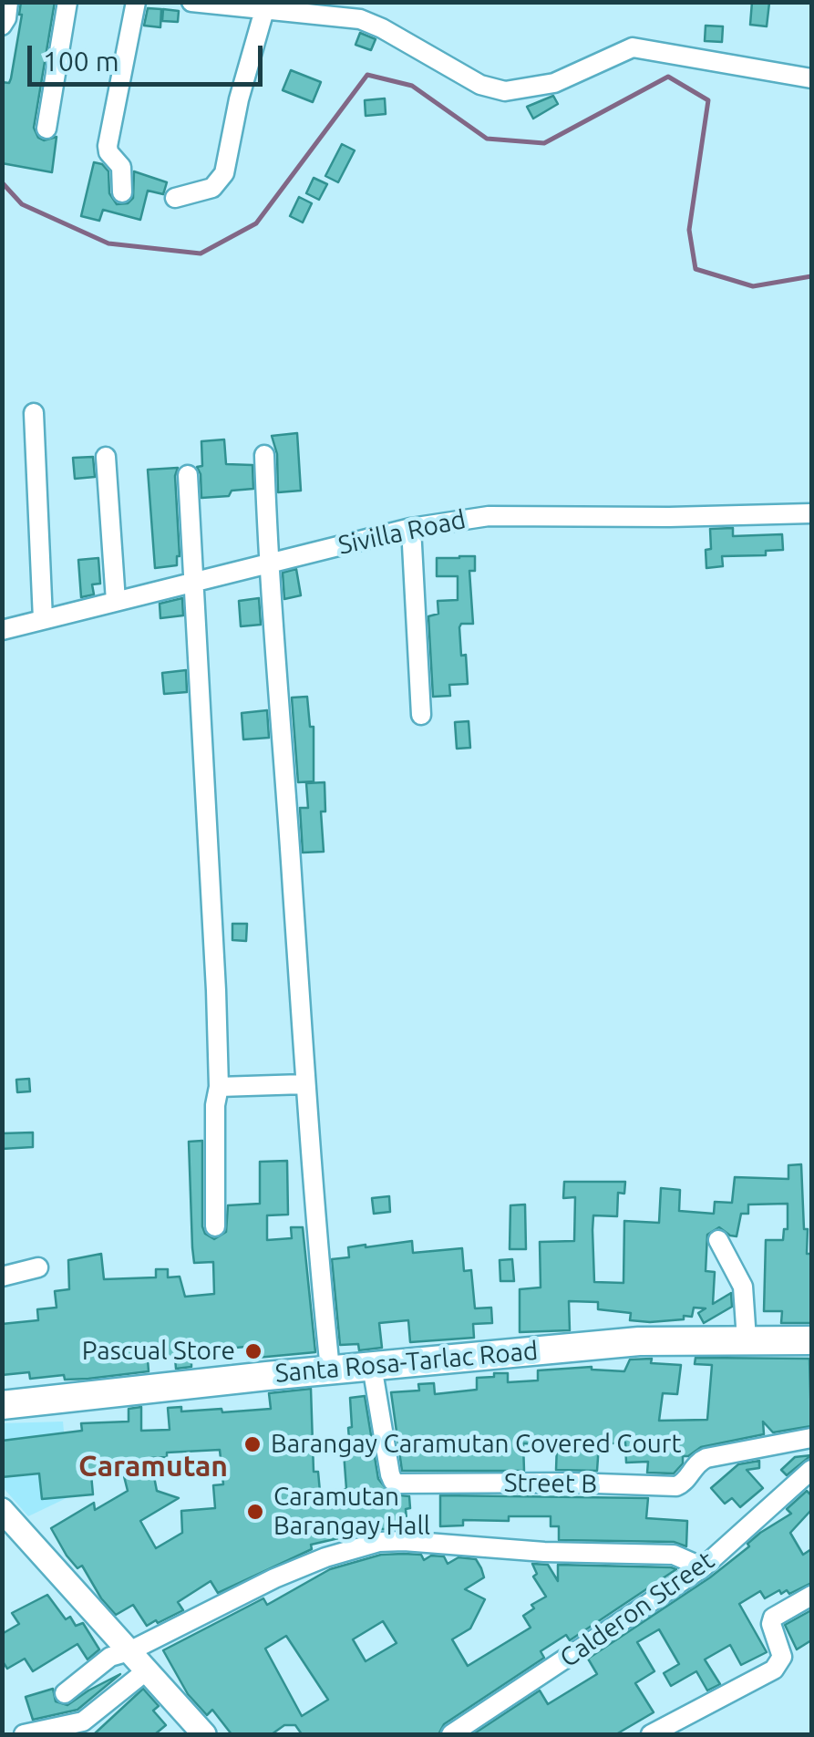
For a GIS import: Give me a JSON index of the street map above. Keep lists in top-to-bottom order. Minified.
{"streets":{"highway":["Santa Rosa-Tarlac Road"],"street":["Sivilla Road","Street B","Calderon Street"]},"crossings":[["Santa Rosa-Tarlac Road","Street B"]],"districts":["Caramutan"],"places":["Pascual Store","Barangay Caramutan Covered Court","Caramutan Barangay Hall"],"scale_bar":"100 m"}
